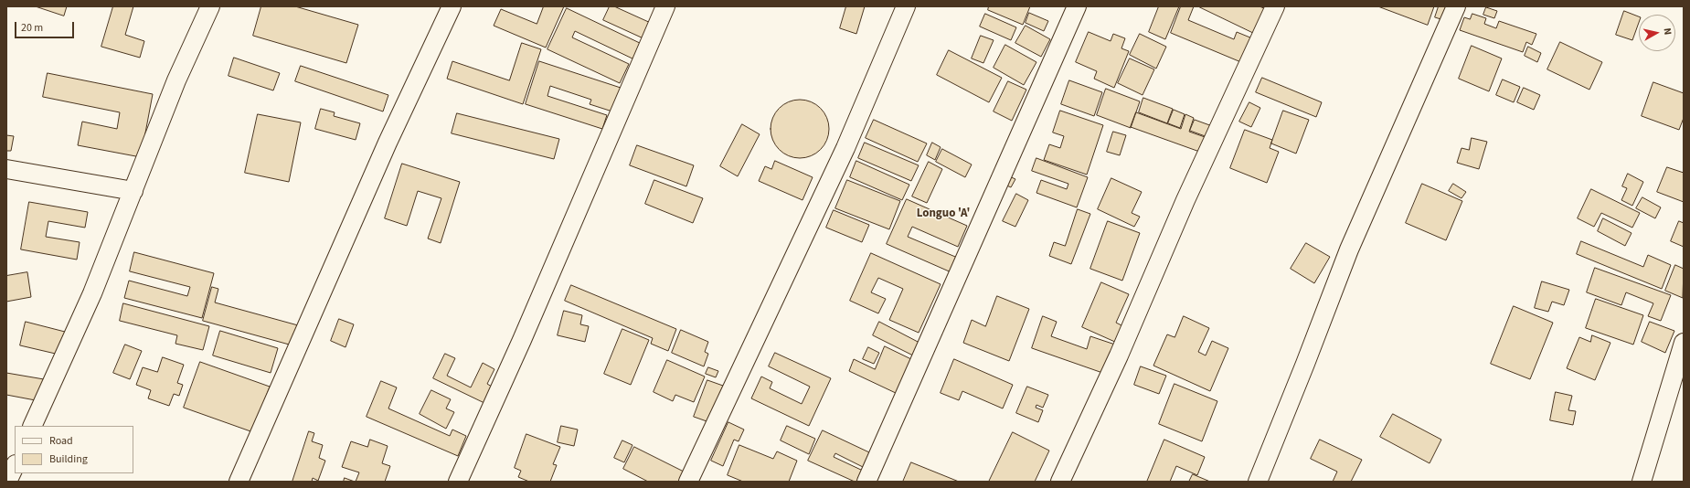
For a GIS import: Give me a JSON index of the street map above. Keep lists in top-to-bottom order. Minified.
{"districts":["Longuo 'A'"],"legend":["Road","Building"],"scale_bar":"20 m","north":"right"}
